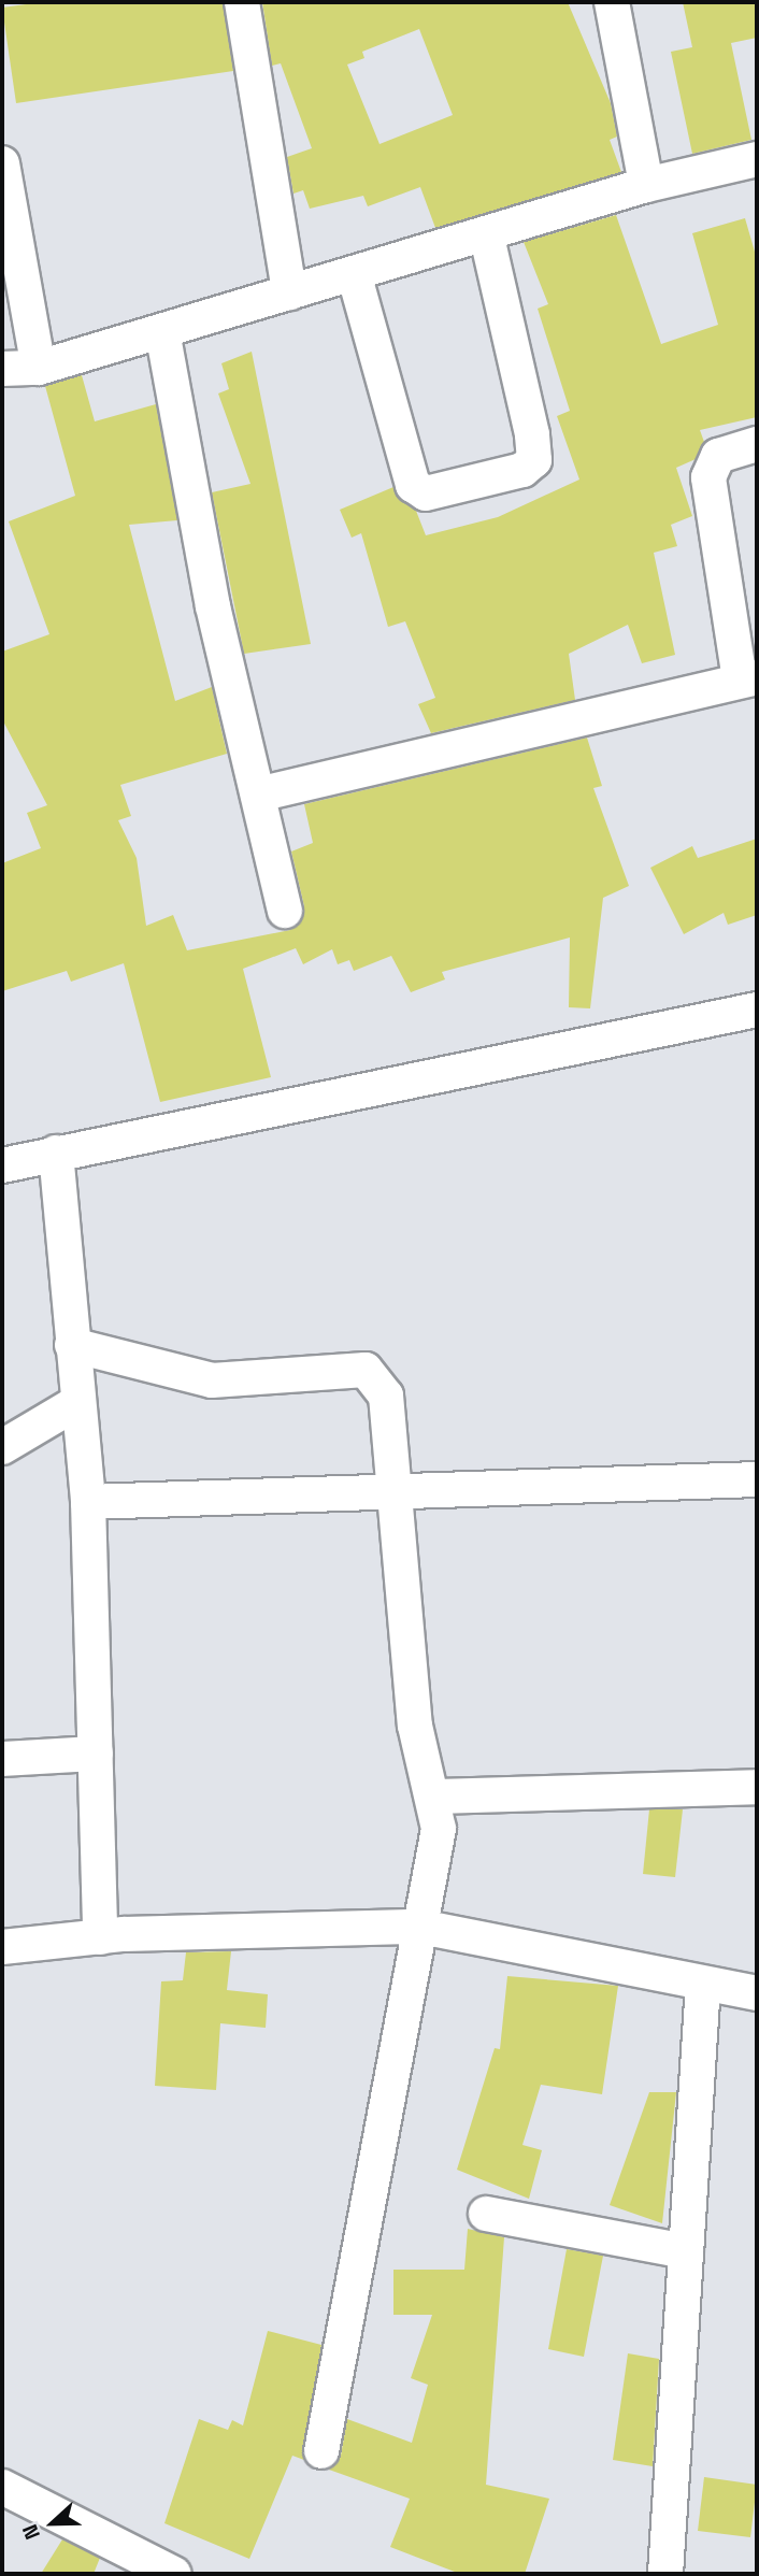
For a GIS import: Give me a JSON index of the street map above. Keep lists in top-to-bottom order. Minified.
{"north":"left"}
